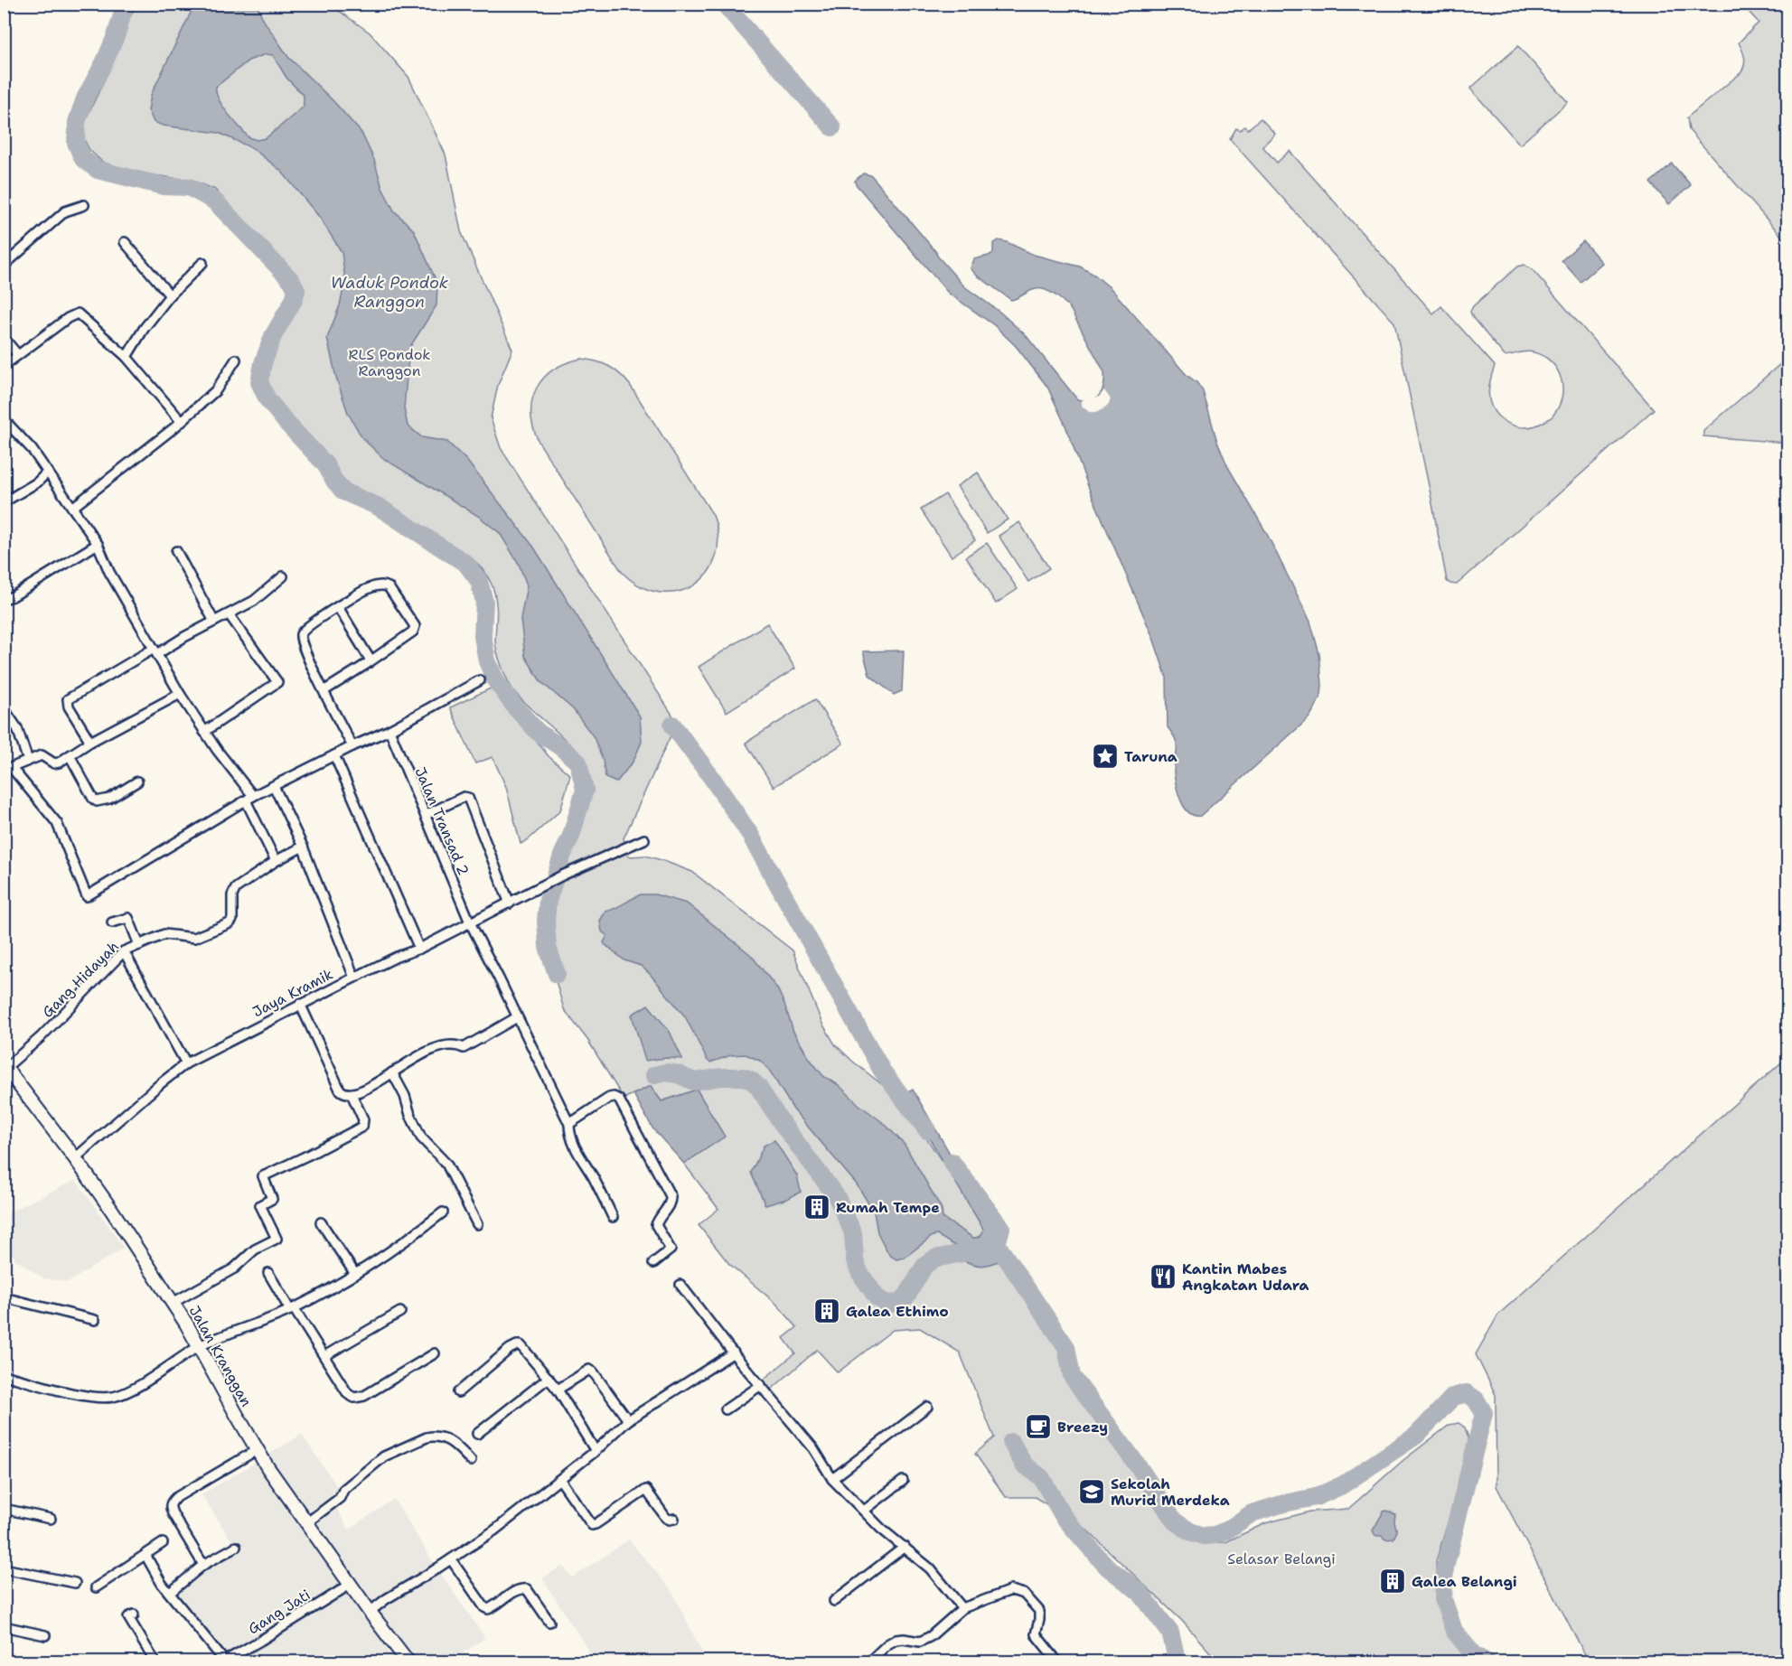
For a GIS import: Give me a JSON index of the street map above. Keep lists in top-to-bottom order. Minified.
{"streets":{"main road":["Jalan Kranggan"],"street":["Jalan Transad 2","Gang Hidayah","Jaya Kramik","Gang Jati"]},"crossings":[["Jalan Transad 2","Jaya Kramik"],["Gang Hidayah","Jalan Kranggan"],["Jaya Kramik","Jalan Kranggan"],["Jalan Kranggan","Gang Jati"]],"water":["Waduk Pondok Ranggon"],"parks":["RLS Pondok Ranggon","Selasar Belangi"],"places":{"place":["Taruna"],"building":["Rumah Tempe","Galea Ethimo","Galea Belangi"],"restaurant":["Kantin Mabes Angkatan Udara"],"cafe":["Breezy"],"school or university":["Sekolah Murid Merdeka"]}}
